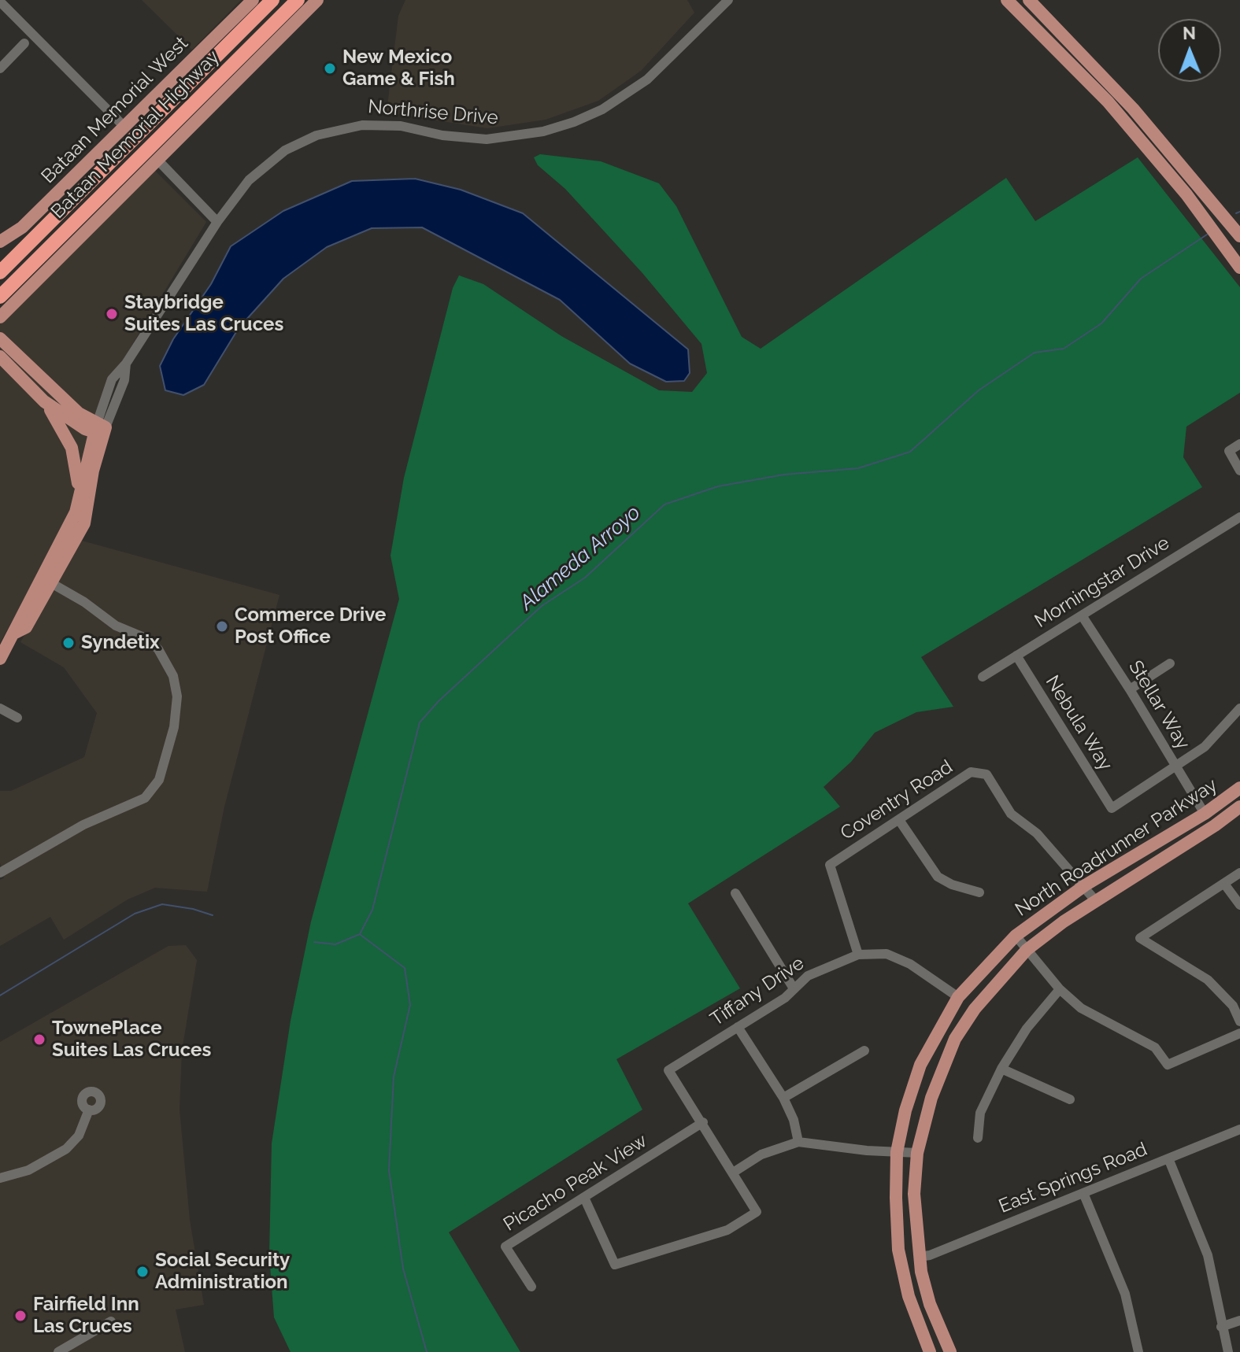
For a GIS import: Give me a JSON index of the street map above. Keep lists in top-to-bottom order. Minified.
{"streets":{"highway":["Bataan Memorial Highway"],"main road":["Bataan Memorial West","North Roadrunner Parkway"],"street":["Northrise Drive","Morningstar Drive","Stellar Way","Nebula Way","Coventry Road","Tiffany Drive","East Springs Road","Picacho Peak View"]},"crossings":[["Morningstar Drive","Stellar Way"],["Morningstar Drive","Nebula Way"],["Stellar Way","Nebula Way"],["Stellar Way","North Roadrunner Parkway"],["Coventry Road","North Roadrunner Parkway"],["Coventry Road","Tiffany Drive"],["North Roadrunner Parkway","Tiffany Drive"],["North Roadrunner Parkway","East Springs Road"],["Tiffany Drive","Picacho Peak View"]],"water":["Alameda Arroyo"],"places":["New Mexico Game & Fish","Staybridge Suites Las Cruces","Commerce Drive Post Office","Syndetix","TownePlace Suites Las Cruces","Social Security Administration","Fairfield Inn Las Cruces"],"north":"top"}
